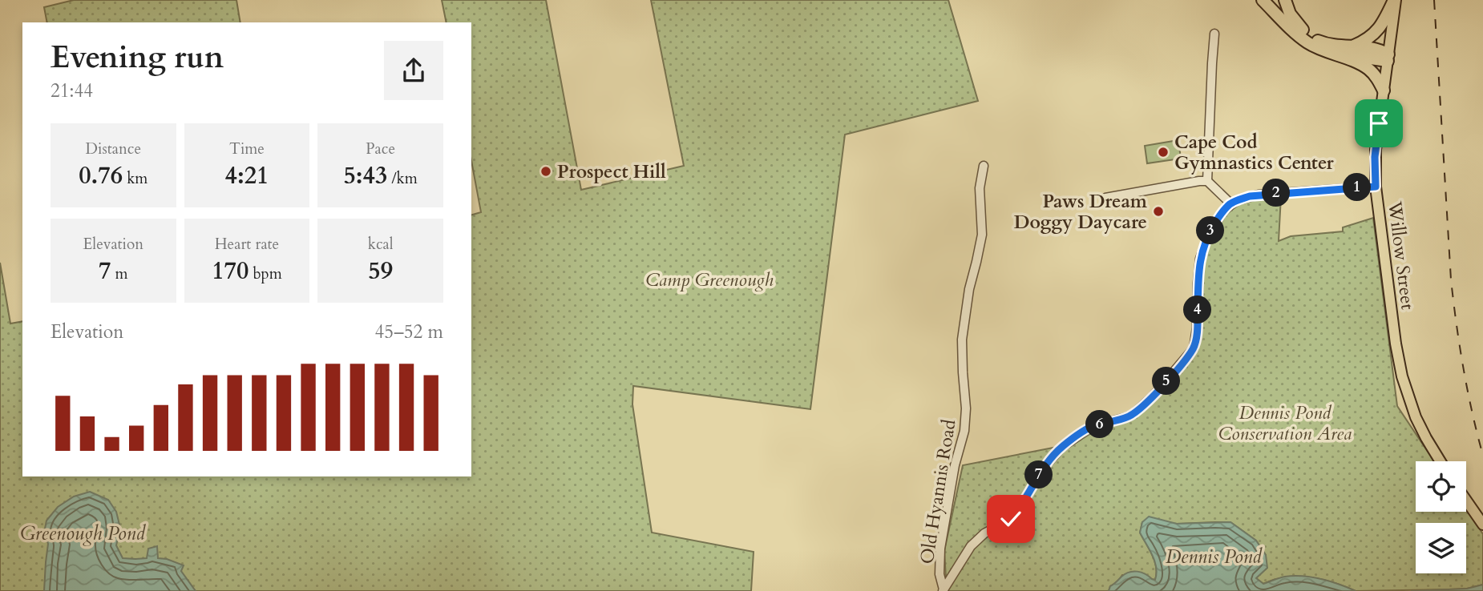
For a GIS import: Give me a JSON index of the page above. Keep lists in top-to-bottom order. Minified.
{"streets":{"main road":["Willow Street"],"street":["Old Hyannis Road"]},"water":["Greenough Pond","Dennis Pond"],"parks":["Camp Greenough","Dennis Pond Conservation Area"],"places":["Cape Cod Gymnastics Center","Prospect Hill","Paws Dream Doggy Daycare"],"page":{"heading":["Evening run","21:44"],"stats":[["Distance","0.76 km"],["Time","4:21"],["Pace","5:43 /km"],["Elevation","7 m"],["Heart rate","170 bpm"],["kcal","59"]],"pins":["1","2","3","4","5","6","7"],"chart":["Elevation","45–52 m"]}}
